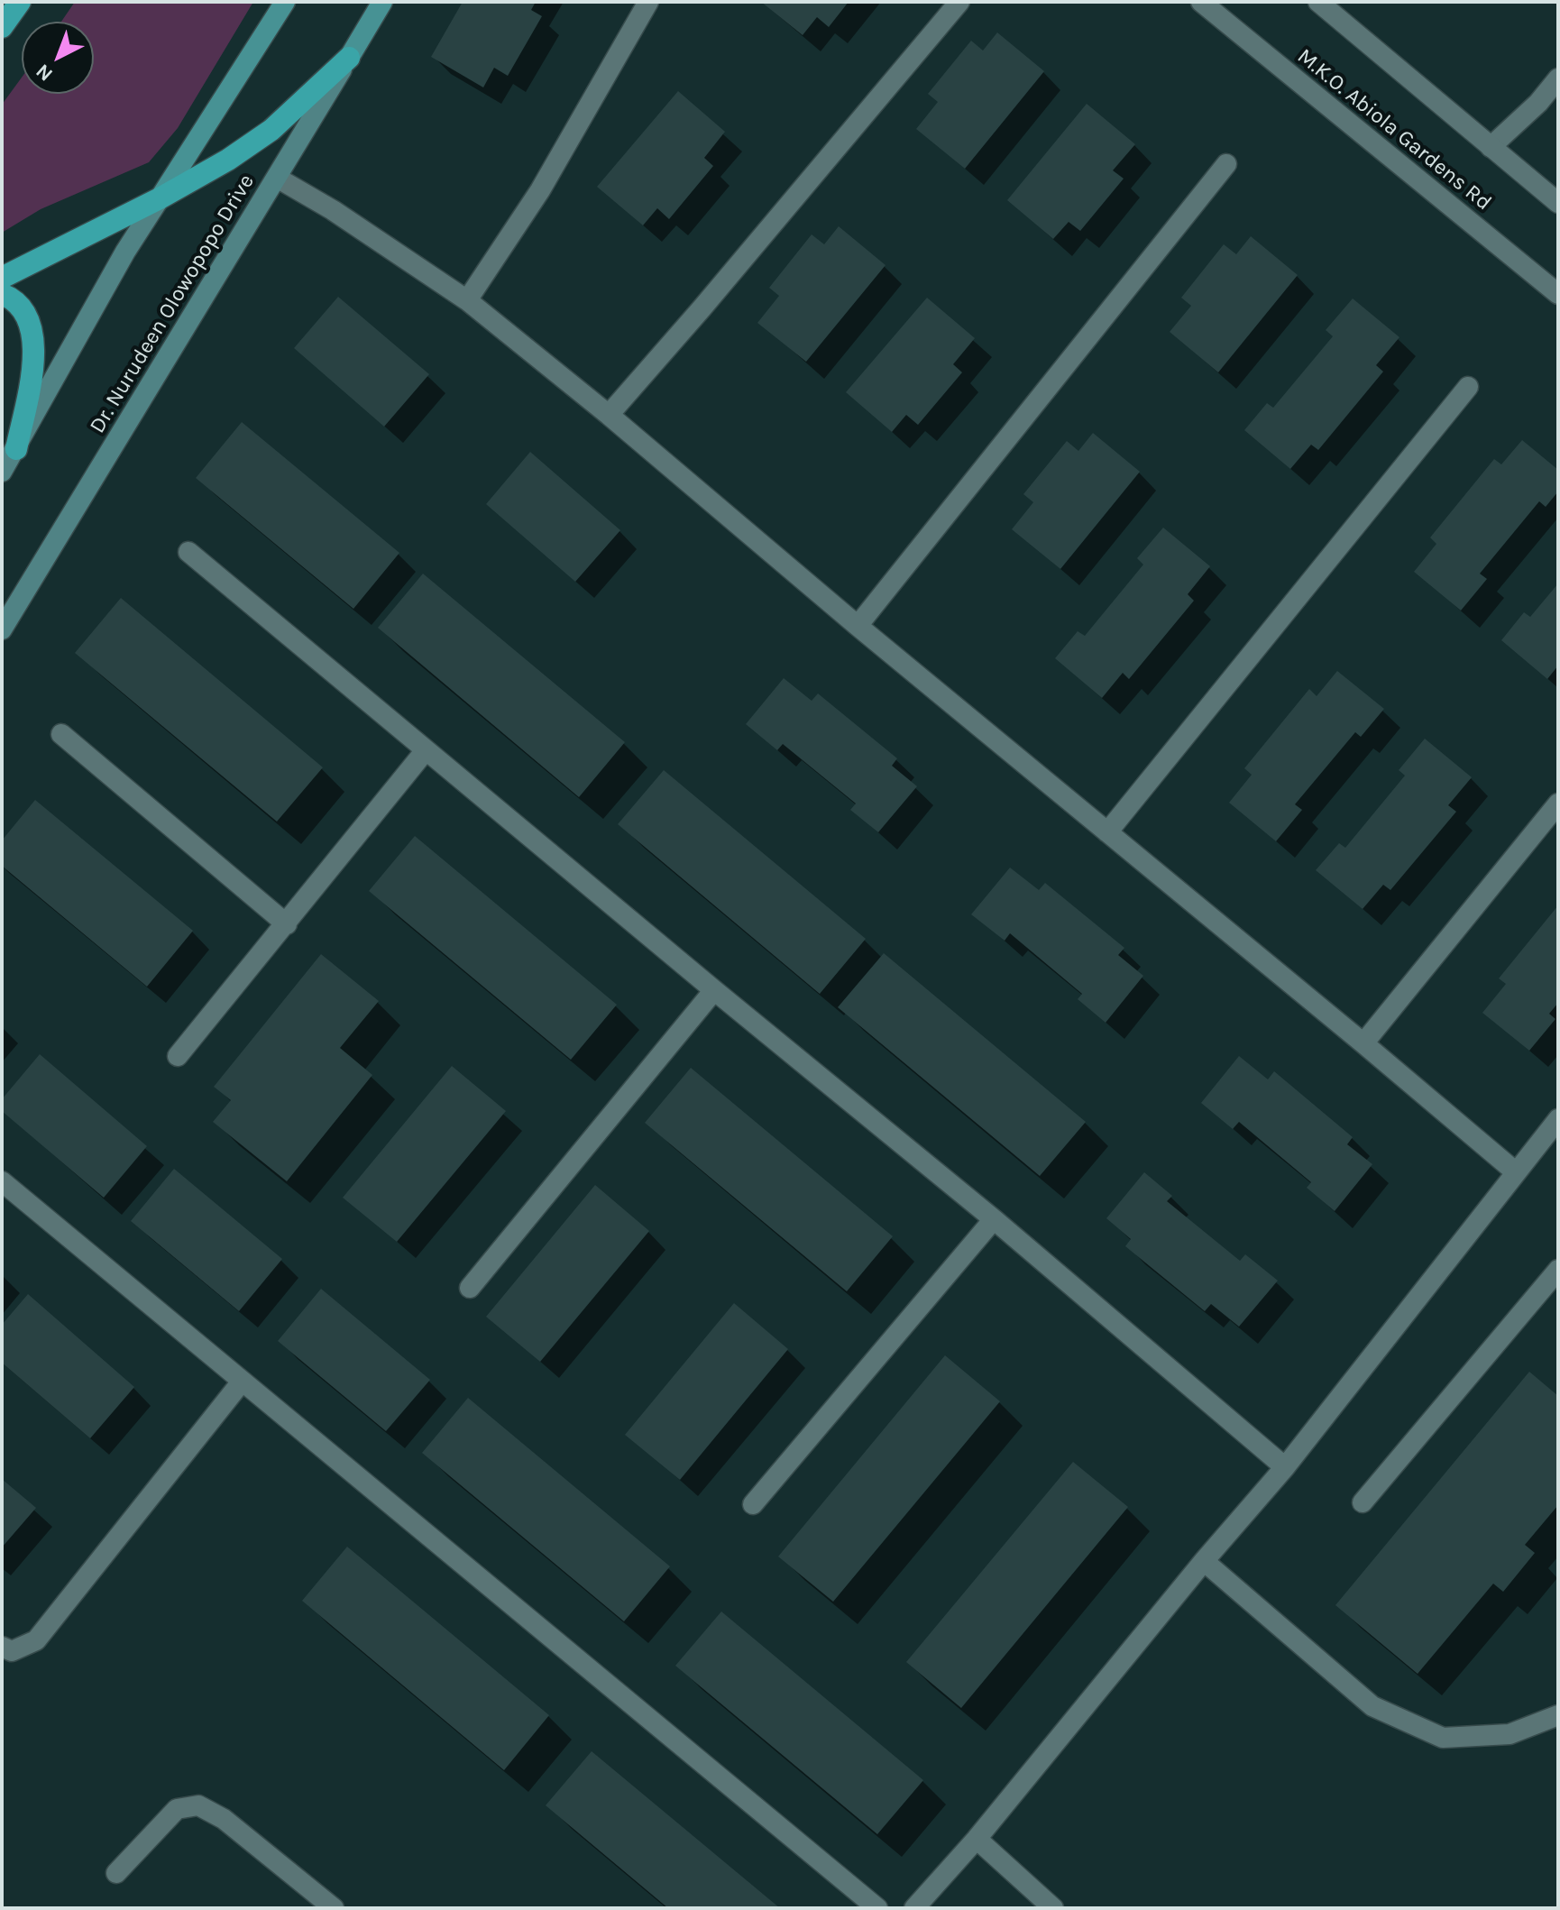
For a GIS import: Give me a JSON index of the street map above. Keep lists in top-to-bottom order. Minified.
{"streets":{"main road":["Dr. Nurudeen Olowopopo Drive"],"street":["M.K.O. Abiola Gardens Rd"]},"north":"bottom left"}
